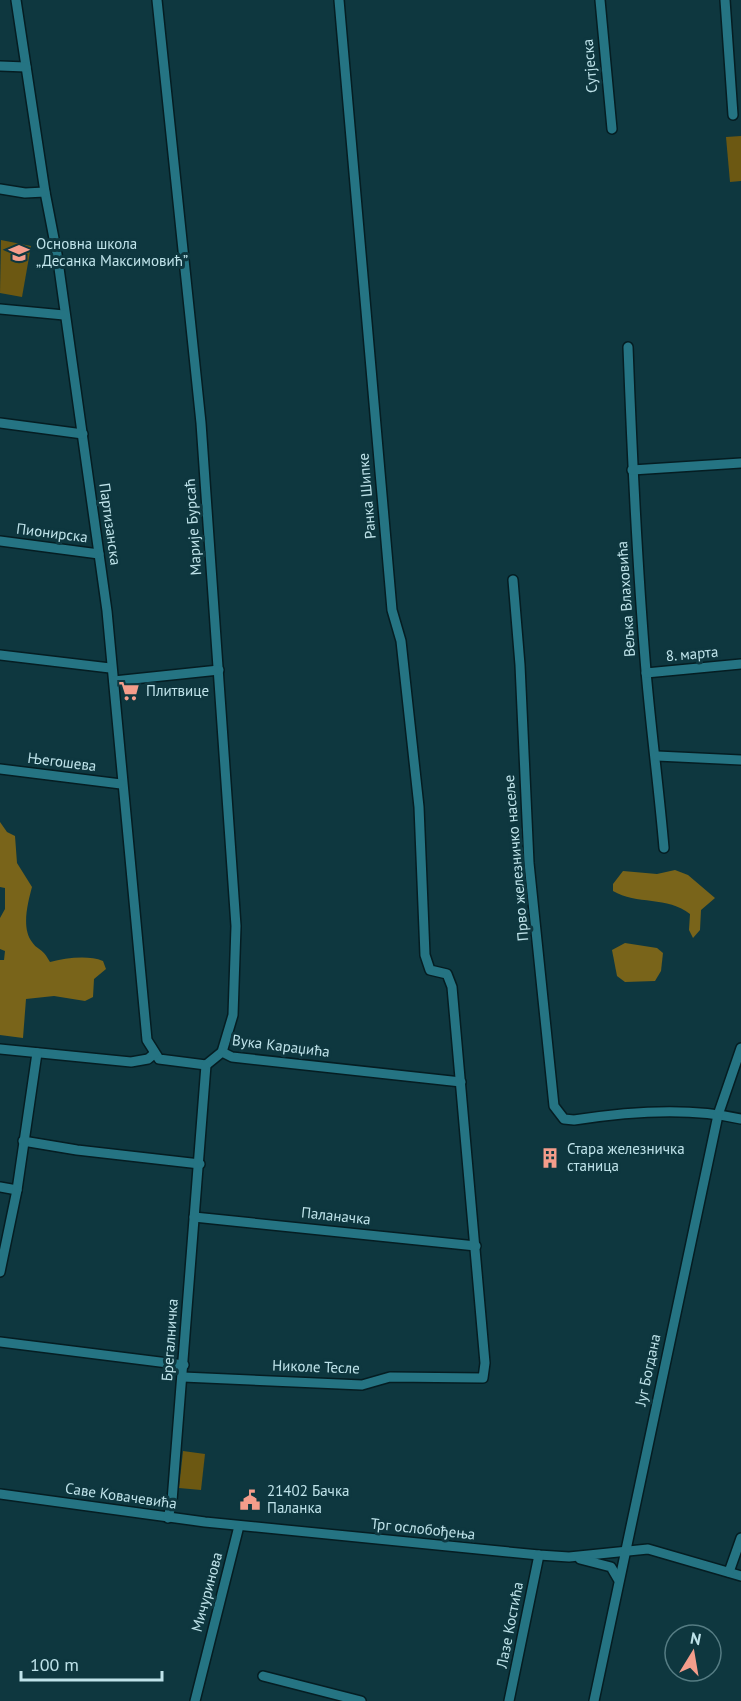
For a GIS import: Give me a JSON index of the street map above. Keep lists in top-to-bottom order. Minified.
{"streets":{"street":["Сутјеска","Ранка Шипке","Партизанска","Марије Бурсаћ","Пионирска","Вељка Влаховића","8. марта","Његошева","Прво железничко насеље","Вука Караџића","Паланачка","Брегалничка","Николе Тесле","Југ Богдана","Саве Ковачевића","Трг ослобођења","Мичуринова","Лазе Костића"]},"crossings":[["Ранка Шипке","Вука Караџића"],["Партизанска","Пионирска"],["Партизанска","Његошева"],["Марије Бурсаћ","Вука Караџића"],["Вељка Влаховића","8. марта"],["Прво железничко насеље","Југ Богдана"],["Вука Караџића","Брегалничка"],["Паланачка","Брегалничка"],["Паланачка","Николе Тесле"],["Брегалничка","Николе Тесле"],["Брегалничка","Саве Ковачевића"],["Југ Богдана","Трг ослобођења"],["Саве Ковачевића","Трг ослобођења"],["Саве Ковачевића","Мичуринова"],["Трг ослобођења","Мичуринова"],["Трг ослобођења","Лазе Костића"]],"places":{"school or university":["Основна школа „Десанка Максимовић”"],"supermarket":["Плитвице"],"building":["Стара железничка станица"],"public building":["21402 Бачка Паланка"]},"scale_bar":"100 m","north":"top"}
